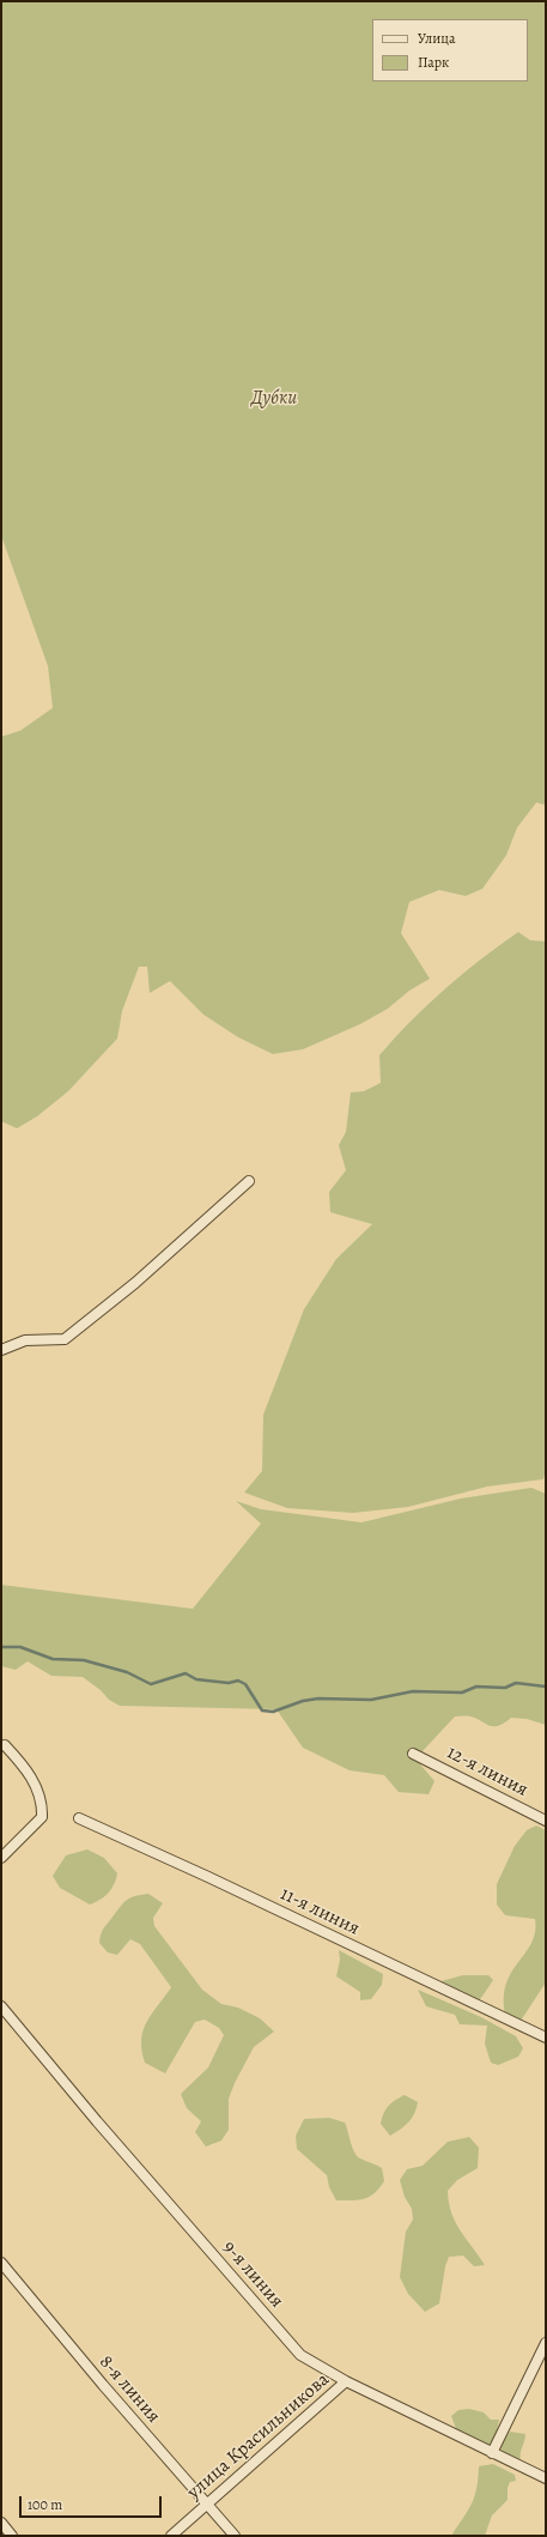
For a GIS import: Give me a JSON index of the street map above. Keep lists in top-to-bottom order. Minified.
{"streets":{"street":["12-я линия","11-я линия","9-я линия","8-я линия","улица Красильникова"]},"crossings":[["9-я линия","улица Красильникова"],["8-я линия","улица Красильникова"]],"parks":["Дубки"],"legend":["Улица","Парк"],"scale_bar":"100 m"}
